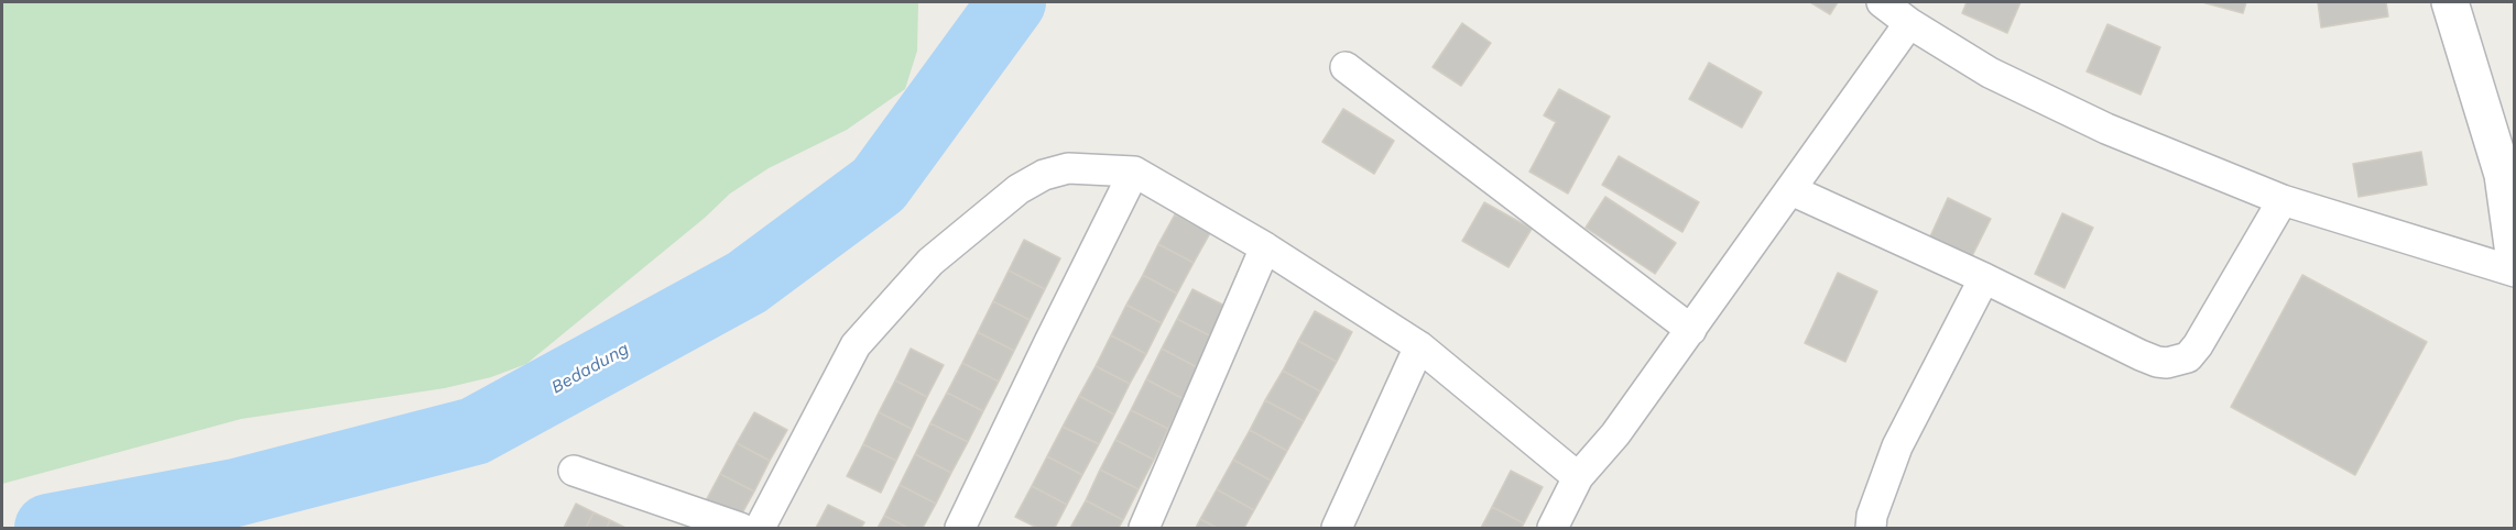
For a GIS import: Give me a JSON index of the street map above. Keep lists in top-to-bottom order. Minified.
{"water":["Bedadung"]}
